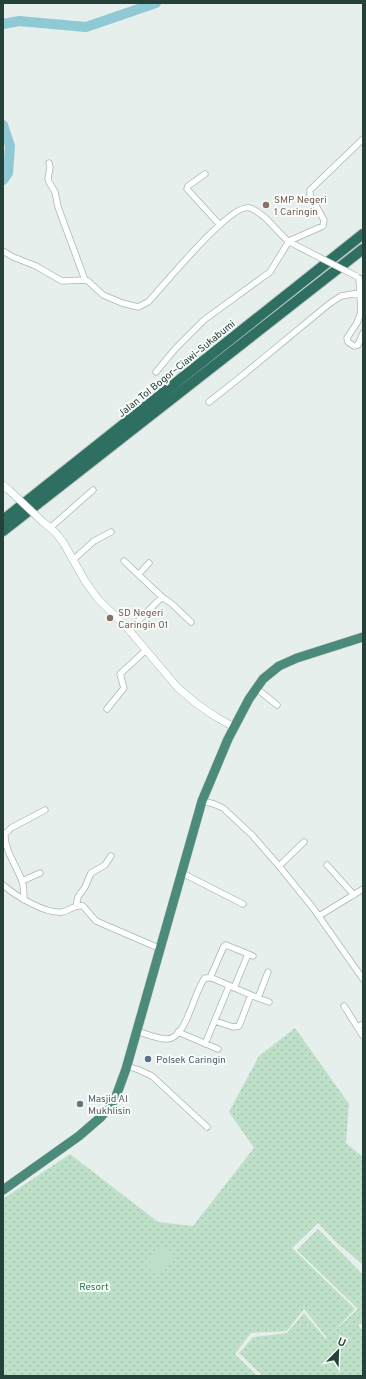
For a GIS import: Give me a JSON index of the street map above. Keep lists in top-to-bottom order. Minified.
{"streets":{"highway":["Jalan Tol Bogor–Ciawi–Sukabumi"]},"parks":["Resort"],"places":["SMP Negeri 1 Caringin","SD Negeri Caringin 01","Polsek Caringin","Masjid Al Mukhlisin"],"north":"top right"}
